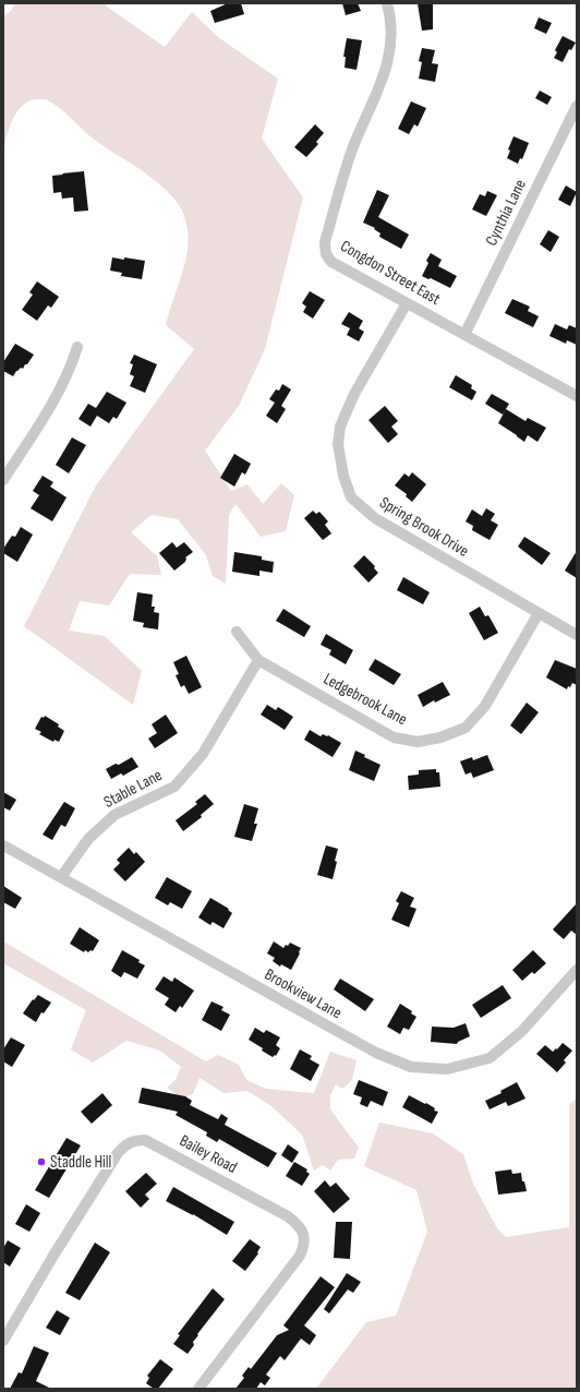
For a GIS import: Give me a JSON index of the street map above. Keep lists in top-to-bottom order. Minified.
{"streets":{"street":["Cynthia Lane","Congdon Street East","Spring Brook Drive","Ledgebrook Lane","Stable Lane","Brookview Lane","Bailey Road"]},"crossings":[["Cynthia Lane","Congdon Street East"],["Congdon Street East","Spring Brook Drive"],["Spring Brook Drive","Ledgebrook Lane"],["Ledgebrook Lane","Stable Lane"],["Stable Lane","Brookview Lane"]],"places":["Staddle Hill"]}
